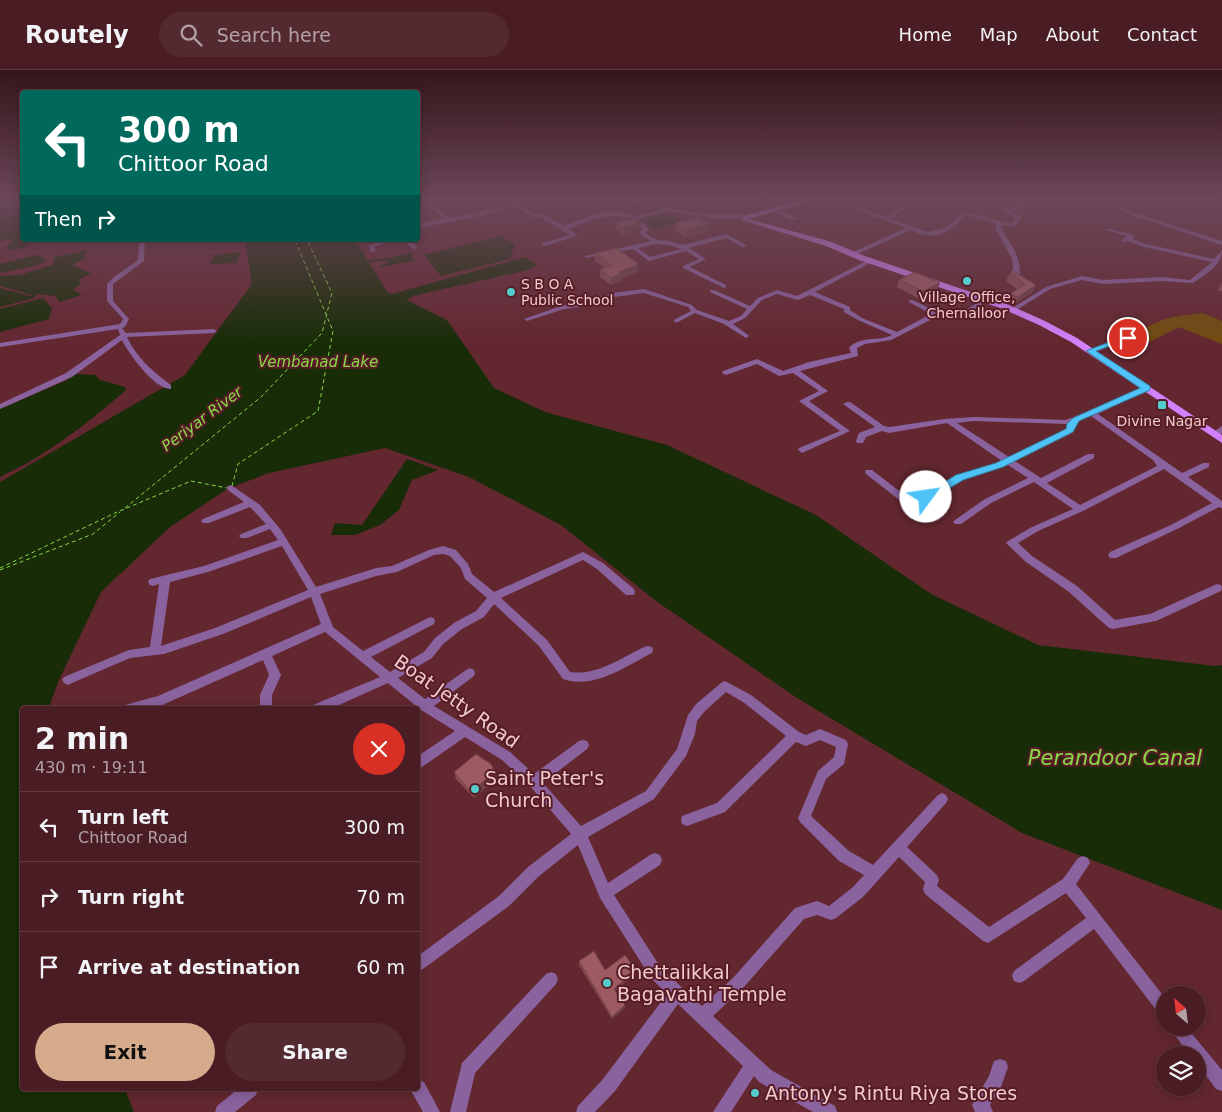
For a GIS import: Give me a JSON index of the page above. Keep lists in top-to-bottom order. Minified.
{"streets":{"street":["Boat Jetty Road"]},"water":["Vembanad Lake","Periyar River","Perandoor Canal"],"places":{"other":["Village Office, Chernalloor","S B O A Public School","Saint Peter's Church","Chettalikkal Bagavathi Temple","Antony's Rintu Riya Stores"],"transit":["Divine Nagar"]},"north":"top left","page":{"header":"Routely","search":"Search here","nav":["Home","Map","About","Contact"],"turn":["300 m","Chittoor Road"],"then":"Then","heading":["2 min","430 m · 19:11"],"list":[{"name":"Turn left","note":"Chittoor Road","value":"300 m"},{"name":"Turn right","value":"70 m"},{"name":"Arrive at destination","value":"60 m"}],"buttons":["Exit","Share"]}}
